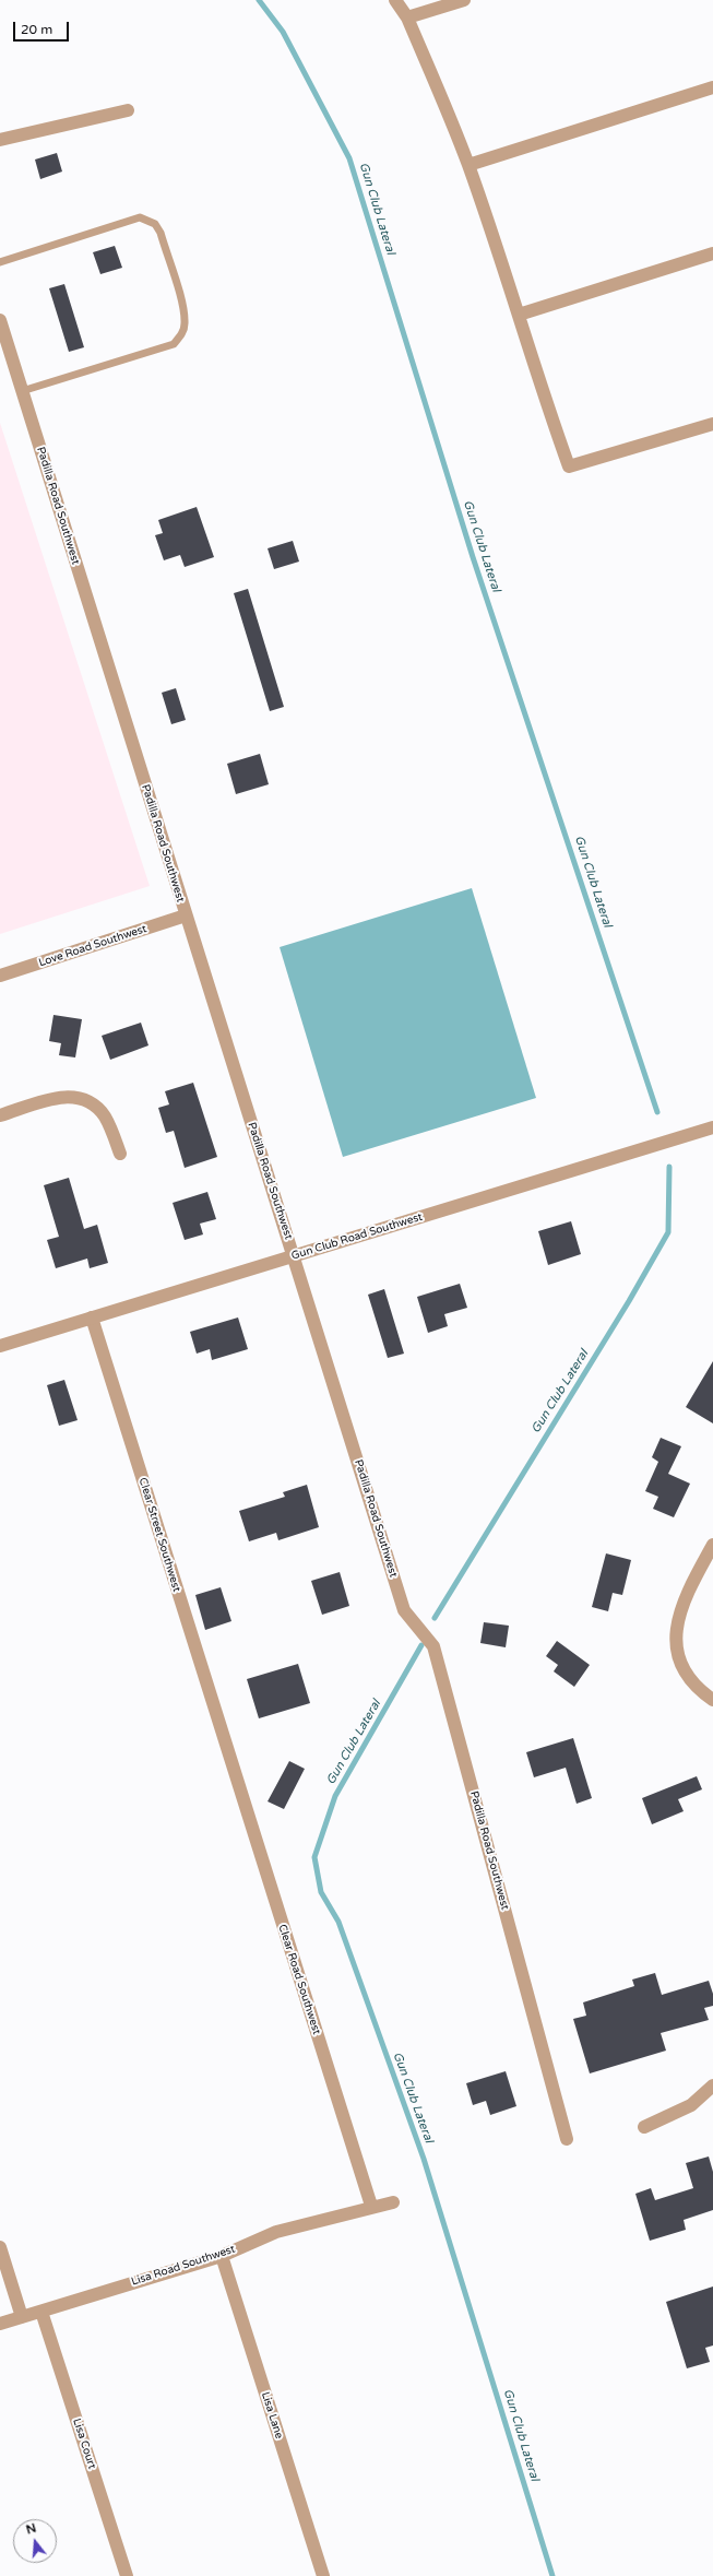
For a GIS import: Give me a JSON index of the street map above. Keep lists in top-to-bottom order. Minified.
{"streets":{"street":["Padilla Road Southwest","Love Road Southwest","Gun Club Road Southwest","Clear Street Southwest","Clear Road Southwest","Lisa Road Southwest","Lisa Lane","Lisa Court"]},"crossings":[["Padilla Road Southwest","Love Road Southwest"],["Padilla Road Southwest","Gun Club Road Southwest"],["Gun Club Road Southwest","Clear Street Southwest"],["Clear Street Southwest","Clear Road Southwest"],["Clear Road Southwest","Lisa Road Southwest"],["Lisa Road Southwest","Lisa Lane"],["Lisa Road Southwest","Lisa Court"]],"water":["Gun Club Lateral"],"scale_bar":"20 m","north":"top"}
